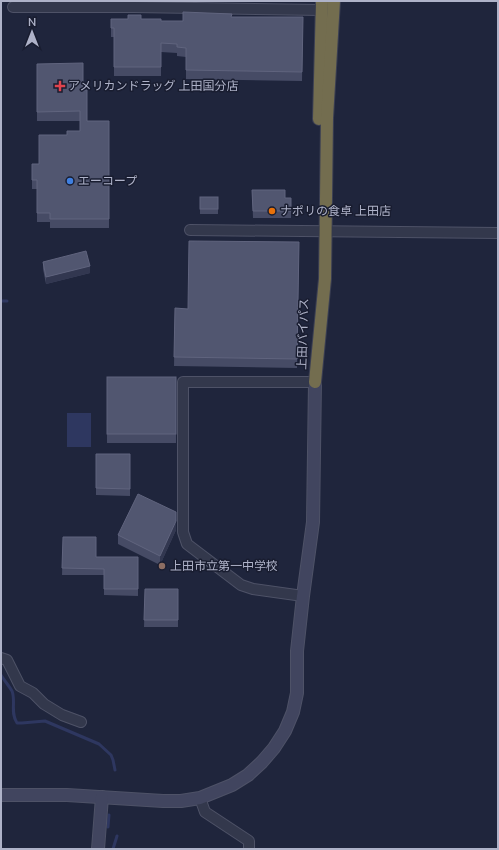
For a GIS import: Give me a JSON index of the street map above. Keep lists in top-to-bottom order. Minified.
{"streets":{"highway":["上田バイパス"]},"places":{"health":["アメリカンドラッグ 上田国分店"],"other":["エーコープ","ナポリの食卓 上田店","上田市立第一中学校"]},"north":"top"}
